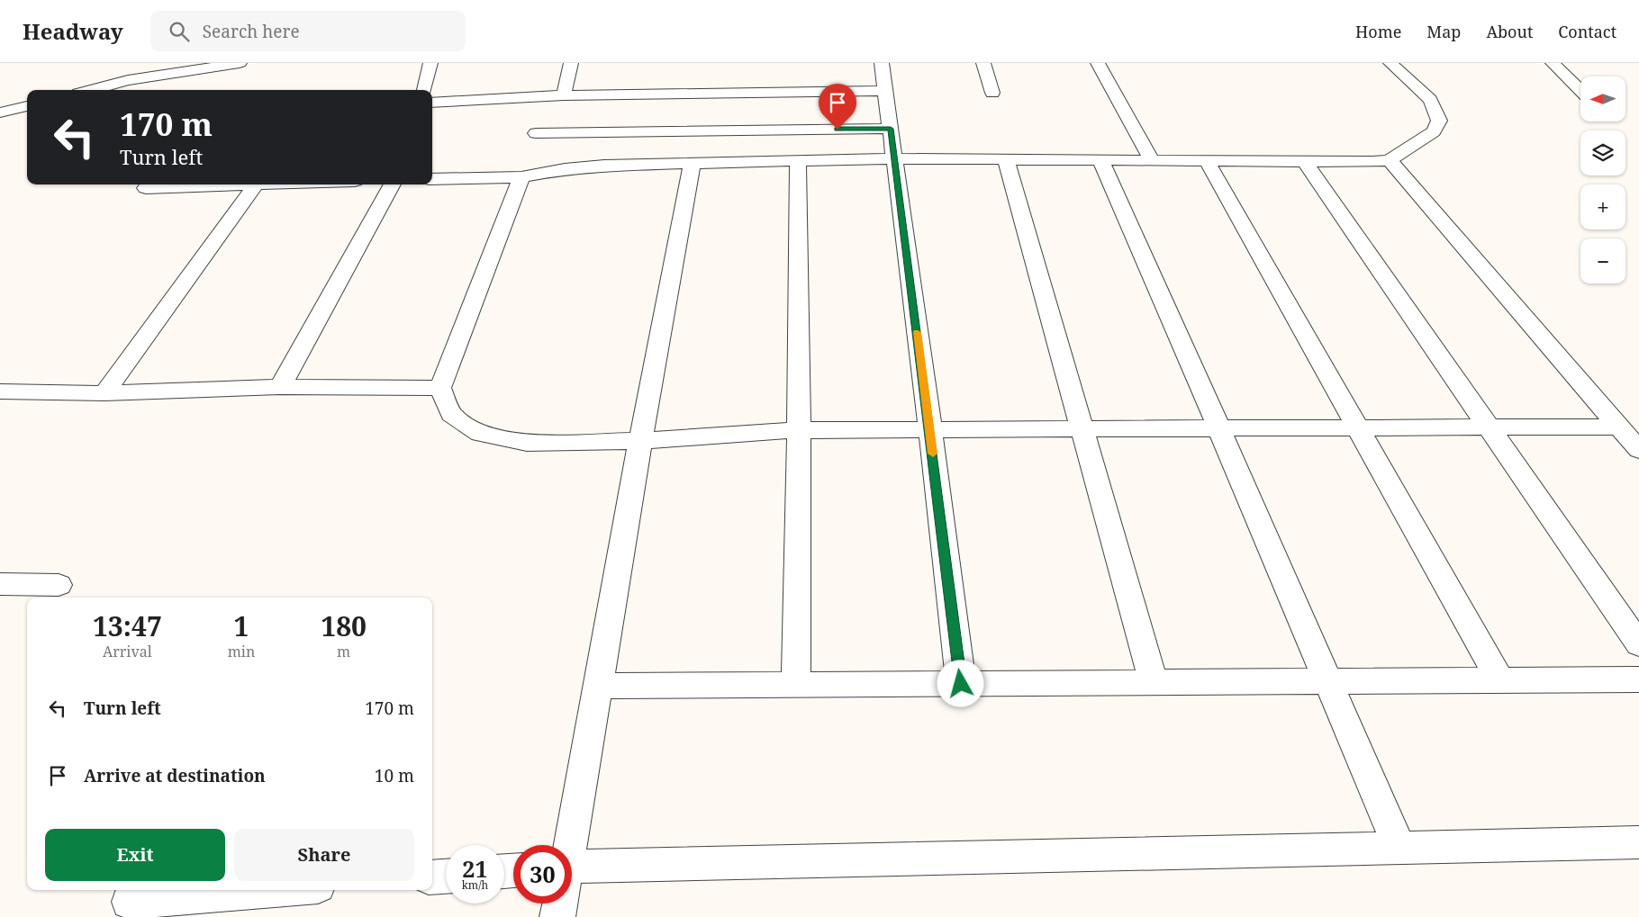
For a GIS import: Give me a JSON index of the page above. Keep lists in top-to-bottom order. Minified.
{"north":"left","page":{"header":"Headway","search":"Search here","nav":["Home","Map","About","Contact"],"map_buttons":["+","−"],"turn":["170 m","Turn left"],"eta":["13:47","Arrival","1","min","180","m"],"list":[{"name":"Turn left","value":"170 m"},{"name":"Arrive at destination","value":"10 m"}],"buttons":["Exit","Share"],"speed":"21 km/h","limit":"30"}}
